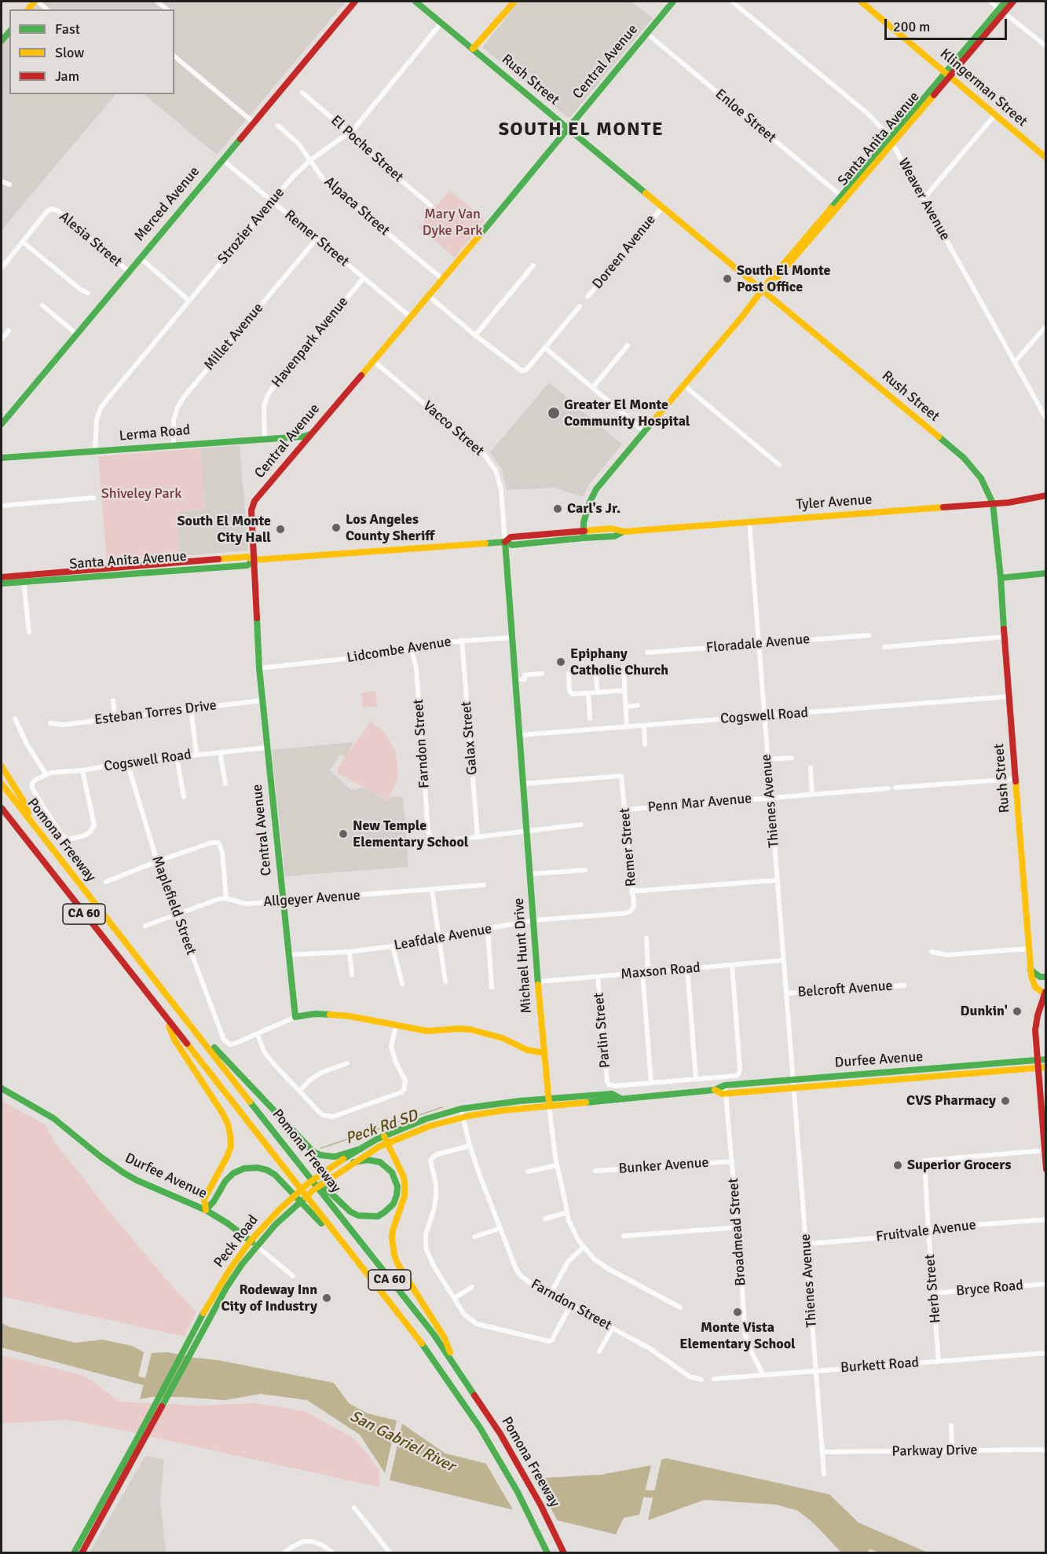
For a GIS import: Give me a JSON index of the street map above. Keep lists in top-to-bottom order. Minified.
{"streets":{"main road":["Central Avenue","Rush Street","Klingerman Street","Santa Anita Avenue","Merced Avenue","Lerma Road","Tyler Avenue","Pomona Freeway","CA 60","Michael Hunt Drive","Durfee Avenue","Peck Road"],"street":["Enloe Street","El Poche Street","Weaver Avenue","Alpaca Street","Strozier Avenue","Remer Street","Alesia Street","Doreen Avenue","Millet Avenue","Havenpark Avenue","Vacco Street","Floradale Avenue","Lidcombe Avenue","Esteban Torres Drive","Cogswell Road","Galax Street","Farndon Street","Thienes Avenue","Penn Mar Avenue","Allgeyer Avenue","Maplefield Street","Leafdale Avenue","Maxson Road","Belcroft Avenue","Parlin Street","Bunker Avenue","Fruitvale Avenue","Broadmead Street","Herb Street","Bryce Road","Burkett Road","Parkway Drive"]},"crossings":[["Central Avenue","Rush Street"],["Central Avenue","Enloe Street"],["Central Avenue","Santa Anita Avenue"],["Central Avenue","Alpaca Street"],["Central Avenue","Remer Street"],["Central Avenue","Vacco Street"],["Central Avenue","Lerma Road"],["Central Avenue","Lidcombe Avenue"],["Central Avenue","Esteban Torres Drive"],["Central Avenue","Cogswell Road"],["Central Avenue","Allgeyer Avenue"],["Central Avenue","Leafdale Avenue"],["Rush Street","Santa Anita Avenue"],["Rush Street","Strozier Avenue"],["Rush Street","Doreen Avenue"],["Rush Street","Tyler Avenue"],["Rush Street","Cogswell Road"],["Klingerman Street","Santa Anita Avenue"],["Enloe Street","Santa Anita Avenue"],["Santa Anita Avenue","Weaver Avenue"],["Santa Anita Avenue","Vacco Street"],["Santa Anita Avenue","Tyler Avenue"],["Santa Anita Avenue","Michael Hunt Drive"],["El Poche Street","Strozier Avenue"],["Merced Avenue","Remer Street"],["Merced Avenue","Alesia Street"],["Alpaca Street","Strozier Avenue"],["Strozier Avenue","Remer Street"],["Strozier Avenue","Alesia Street"],["Strozier Avenue","Lerma Road"],["Remer Street","Millet Avenue"],["Remer Street","Havenpark Avenue"],["Remer Street","Penn Mar Avenue"],["Remer Street","Leafdale Avenue"],["Remer Street","Michael Hunt Drive"],["Millet Avenue","Lerma Road"],["Havenpark Avenue","Lerma Road"],["Vacco Street","Michael Hunt Drive"],["Tyler Avenue","Thienes Avenue"],["Floradale Avenue","Thienes Avenue"],["Lidcombe Avenue","Galax Street"],["Lidcombe Avenue","Farndon Street"],["Lidcombe Avenue","Michael Hunt Drive"],["Cogswell Road","Thienes Avenue"],["Cogswell Road","Maplefield Street"],["Cogswell Road","Michael Hunt Drive"],["Galax Street","Farndon Street"],["Farndon Street","Peck Road"],["Thienes Avenue","Penn Mar Avenue"],["Thienes Avenue","Maxson Road"],["Thienes Avenue","Belcroft Avenue"],["Thienes Avenue","Durfee Avenue"],["Thienes Avenue","Fruitvale Avenue"],["Thienes Avenue","Burkett Road"],["Thienes Avenue","Parkway Drive"],["Allgeyer Avenue","Maplefield Street"],["Leafdale Avenue","Michael Hunt Drive"],["Michael Hunt Drive","Maxson Road"],["Michael Hunt Drive","Durfee Avenue"],["Michael Hunt Drive","Peck Road"],["Maxson Road","Parlin Street"],["Durfee Avenue","Broadmead Street"],["Durfee Avenue","Peck Road"],["Bunker Avenue","Broadmead Street"],["Fruitvale Avenue","Herb Street"],["Broadmead Street","Burkett Road"],["Herb Street","Bryce Road"],["Herb Street","Burkett Road"]],"districts":["SOUTH EL MONTE"],"water":["Peck Rd SD","San Gabriel River"],"parks":["Mary Van Dyke Park","Shiveley Park"],"places":["South El Monte Post Office","Greater El Monte Community Hospital","Carl's Jr.","Los Angeles County Sheriff","South El Monte City Hall","Epiphany Catholic Church","New Temple Elementary School","Dunkin'","CVS Pharmacy","Superior Grocers","Rodeway Inn City of Industry","Monte Vista Elementary School"],"legend":["Fast","Slow","Jam"],"scale_bar":"200 m"}
